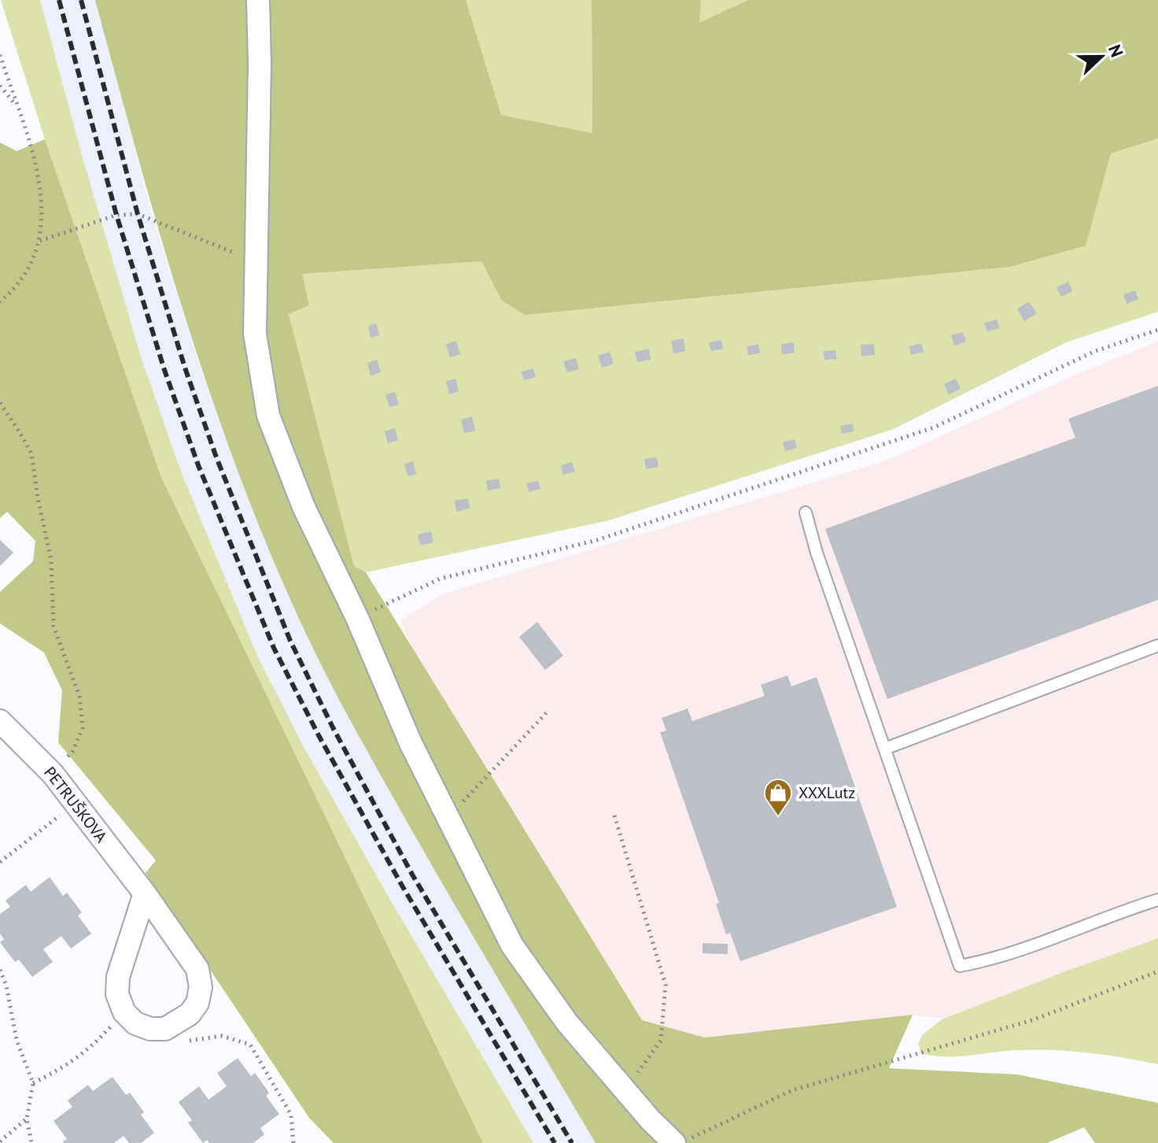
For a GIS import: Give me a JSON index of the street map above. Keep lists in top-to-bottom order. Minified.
{"streets":{"street":["PETRUŠKOVA"]},"places":{"shop":["XXXLutz"]},"north":"right"}
